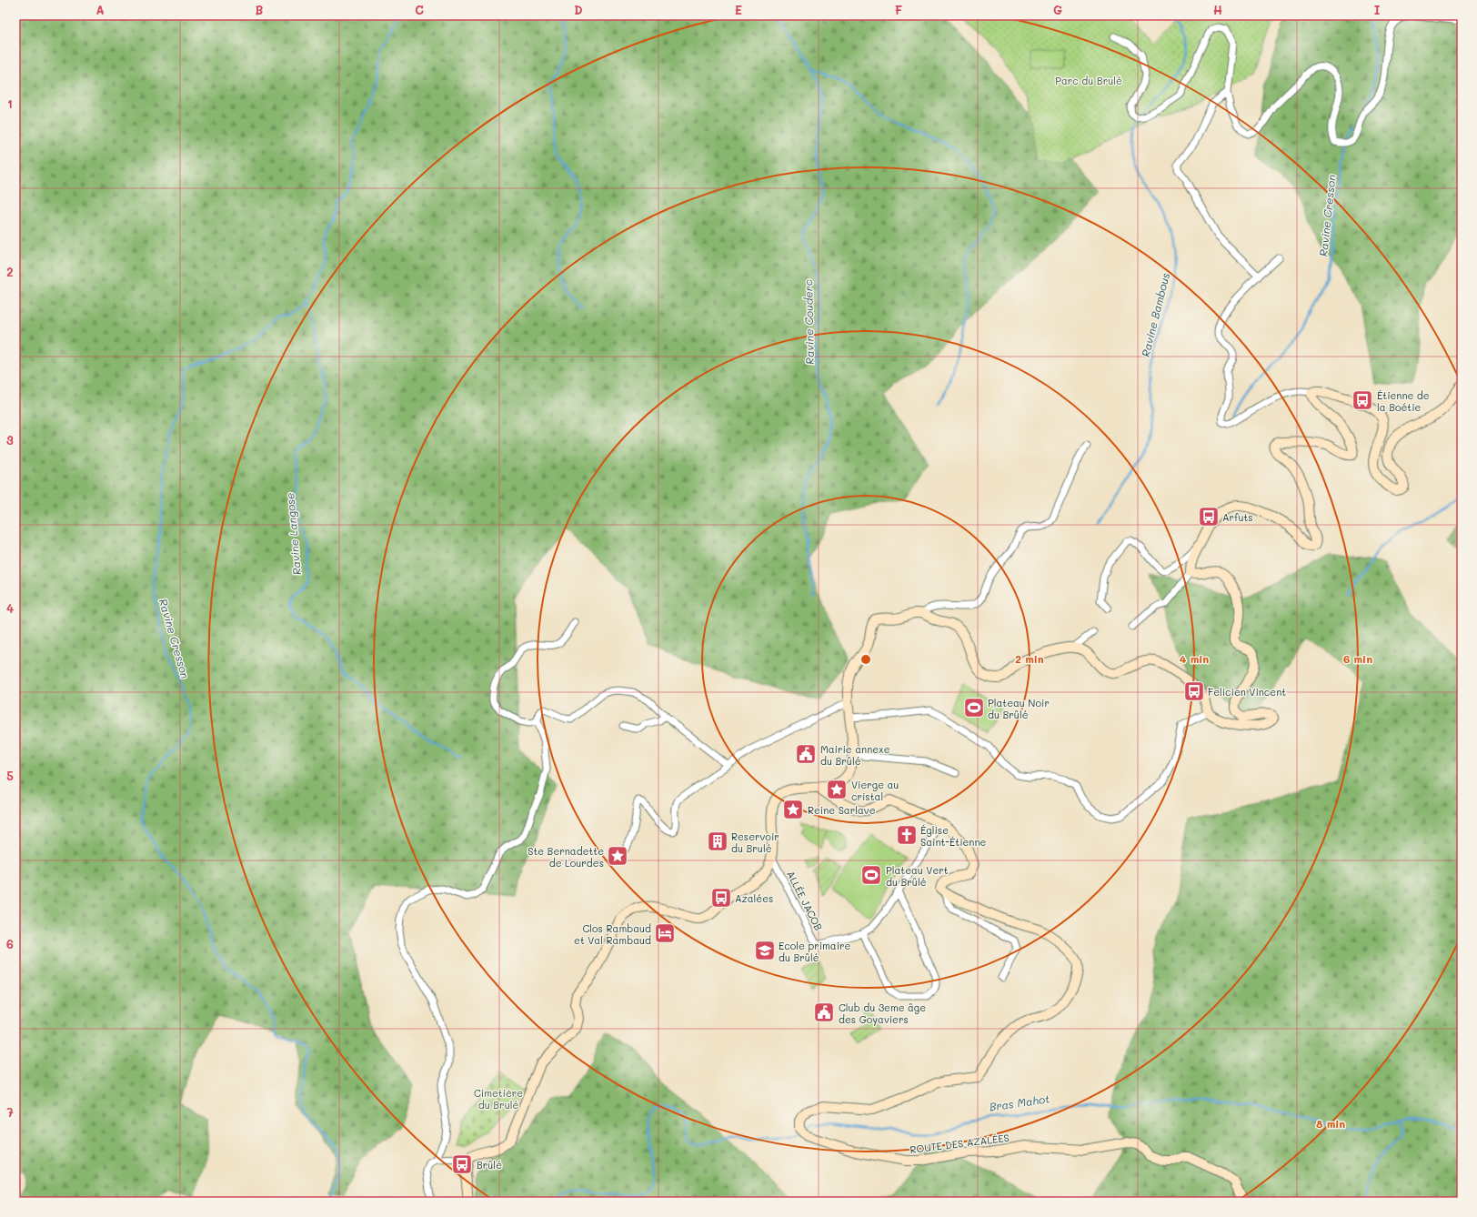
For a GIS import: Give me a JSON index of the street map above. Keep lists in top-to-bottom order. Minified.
{"streets":{"main road":["ROUTE DES AZALÉES"],"street":["ALLÉE JACOB"]},"water":["Ravine Cresson","Ravine Bambous","Ravine Couderc","Ravine Langose","Bras Mahot"],"parks":["Parc du Brulé","Cimetière du Brulé"],"places":{"bus stop":["Étienne de la Boétie","Arfuts","Felicien Vincent","Azalées","Brûlé"],"sports":["Plateau Noir du Brûlé","Plateau Vert du Brûlé"],"public building":["Mairie annexe du Brûlé","Club du 3eme âge des Goyaviers"],"place":["Vierge au cristal","Reine Sarlave","Ste Bernadette de Lourdes"],"church":["Église Saint-Étienne"],"building":["Reservoir du Brulé"],"hotel":["Clos Rambaud et Val Rambaud"],"school or university":["Ecole primaire du Brûlé"]},"grid":{"columns":["A","B","C","D","E","F","G","H","I"],"rows":["1","2","3","4","5","6","7"]},"rings":["2 min","4 min","6 min","8 min"]}
